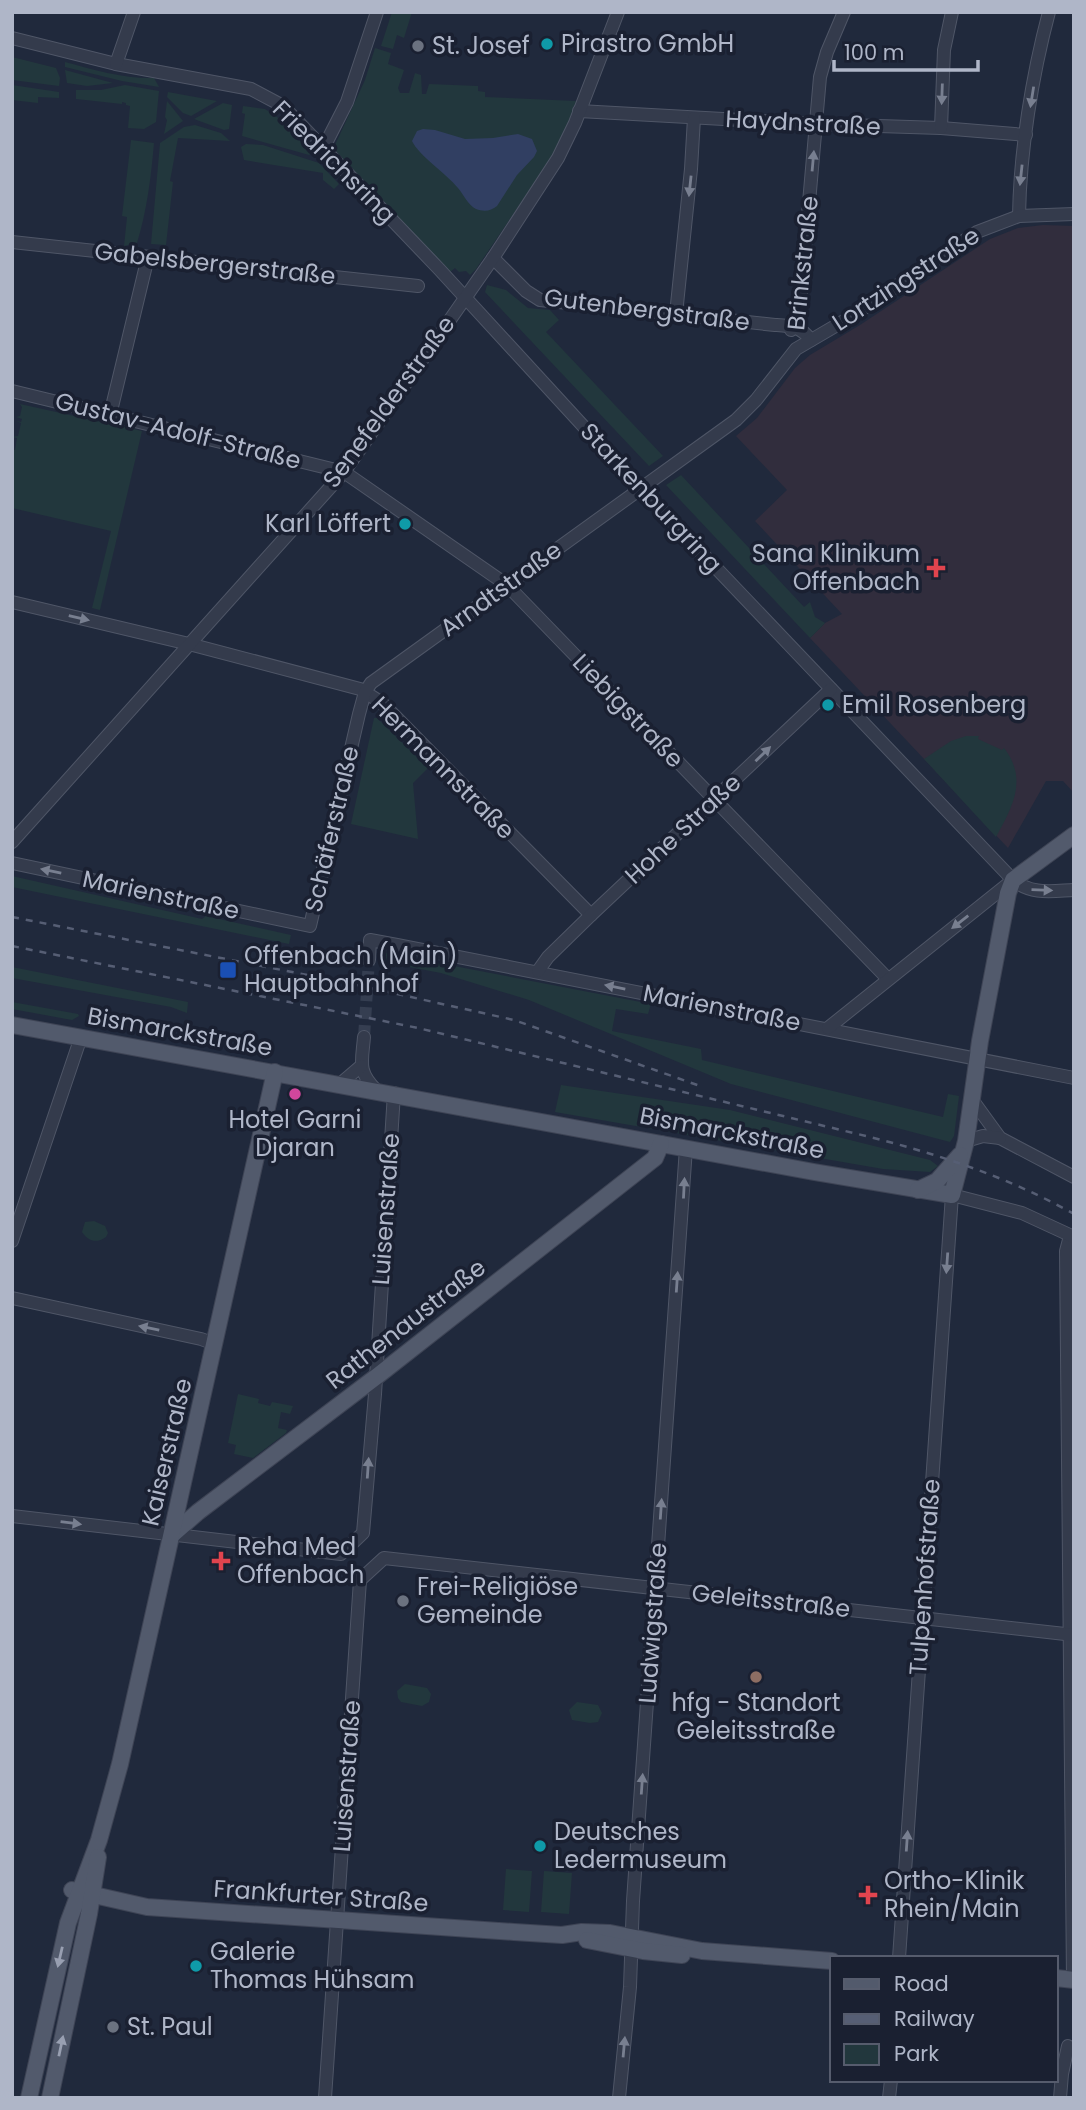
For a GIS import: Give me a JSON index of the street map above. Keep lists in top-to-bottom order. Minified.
{"streets":{"main road":["Bismarckstraße","Rathenaustraße","Kaiserstraße","Frankfurter Straße"],"street":["Haydnstraße","Friedrichsring","Brinkstraße","Gabelsbergerstraße","Lortzingstraße","Gutenbergstraße","Senefelderstraße","Gustav-Adolf-Straße","Starkenburgring","Arndtstraße","Liebigstraße","Hermannstraße","Schäferstraße","Hohe Straße","Marienstraße","Luisenstraße","Tulpenhofstraße","Geleitsstraße","Ludwigstraße"]},"crossings":[["Haydnstraße","Brinkstraße"],["Haydnstraße","Senefelderstraße"],["Friedrichsring","Senefelderstraße"],["Friedrichsring","Starkenburgring"],["Brinkstraße","Lortzingstraße"],["Brinkstraße","Gutenbergstraße"],["Brinkstraße","Starkenburgring"],["Brinkstraße","Arndtstraße"],["Lortzingstraße","Gutenbergstraße"],["Gutenbergstraße","Senefelderstraße"],["Senefelderstraße","Gustav-Adolf-Straße"],["Senefelderstraße","Starkenburgring"],["Senefelderstraße","Liebigstraße"],["Senefelderstraße","Hermannstraße"],["Gustav-Adolf-Straße","Liebigstraße"],["Starkenburgring","Arndtstraße"],["Starkenburgring","Hohe Straße"],["Arndtstraße","Liebigstraße"],["Arndtstraße","Hermannstraße"],["Arndtstraße","Schäferstraße"],["Liebigstraße","Hohe Straße"],["Hermannstraße","Schäferstraße"],["Hermannstraße","Hohe Straße"],["Schäferstraße","Marienstraße"],["Hohe Straße","Marienstraße"],["Bismarckstraße","Luisenstraße"],["Bismarckstraße","Rathenaustraße"],["Bismarckstraße","Kaiserstraße"],["Bismarckstraße","Tulpenhofstraße"],["Bismarckstraße","Ludwigstraße"],["Luisenstraße","Rathenaustraße"],["Luisenstraße","Kaiserstraße"],["Luisenstraße","Geleitsstraße"],["Luisenstraße","Frankfurter Straße"],["Rathenaustraße","Kaiserstraße"],["Kaiserstraße","Frankfurter Straße"],["Tulpenhofstraße","Geleitsstraße"],["Geleitsstraße","Ludwigstraße"],["Ludwigstraße","Frankfurter Straße"]],"one_way":["Brinkstraße","Hohe Straße","Marienstraße","Ludwigstraße"],"places":{"other":["Pirastro GmbH","St. Josef","Karl Löffert","Emil Rosenberg","Hotel Garni Djaran","Frei-Religiöse Gemeinde","hfg - Standort Geleitsstraße","Deutsches Ledermuseum","Galerie Thomas Hühsam","St. Paul"],"health":["Sana Klinikum Offenbach","Reha Med Offenbach","Ortho-Klinik Rhein/Main"],"transit":["Offenbach (Main) Hauptbahnhof"]},"legend":["Road","Railway","Park"],"scale_bar":"100 m"}
